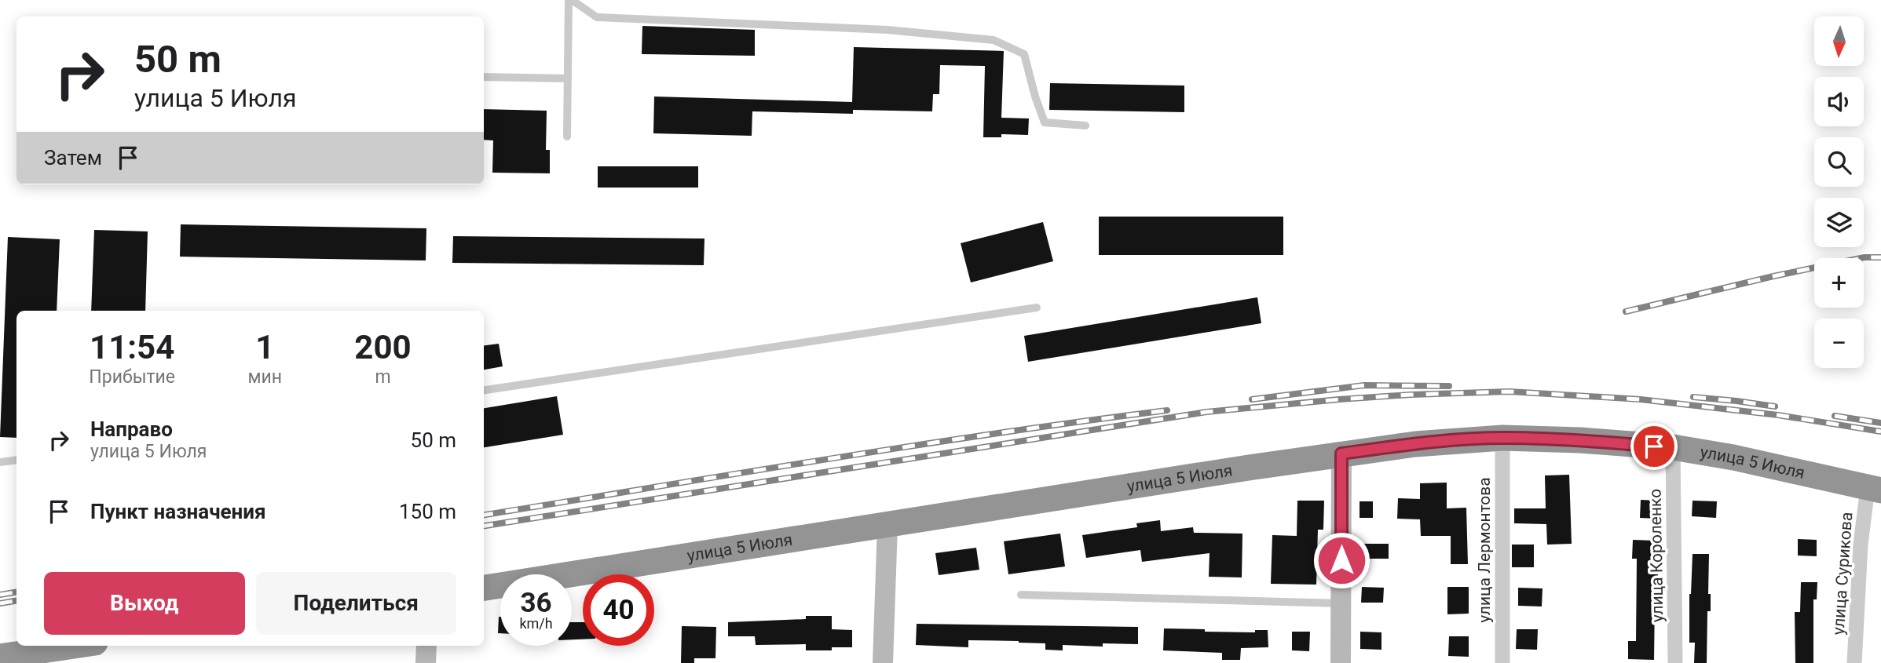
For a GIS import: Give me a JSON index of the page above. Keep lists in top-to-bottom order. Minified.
{"streets":{"highway":["улица 5 Июля"],"street":["улица Лермонтова","улица Короленко","улица Сурикова"]},"crossings":[["улица 5 Июля","улица Лермонтова"],["улица 5 Июля","улица Короленко"],["улица 5 Июля","улица Сурикова"]],"north":"bottom","page":{"map_buttons":["+","−"],"turn":["50 m","улица 5 Июля"],"then":"Затем","eta":["11:54","Прибытие","1","мин","200","m"],"list":[{"name":"Направо","note":"улица 5 Июля","value":"50 m"},{"name":"Пункт назначения","value":"150 m"}],"buttons":["Выход","Поделиться"],"speed":"36 km/h","limit":"40"}}
